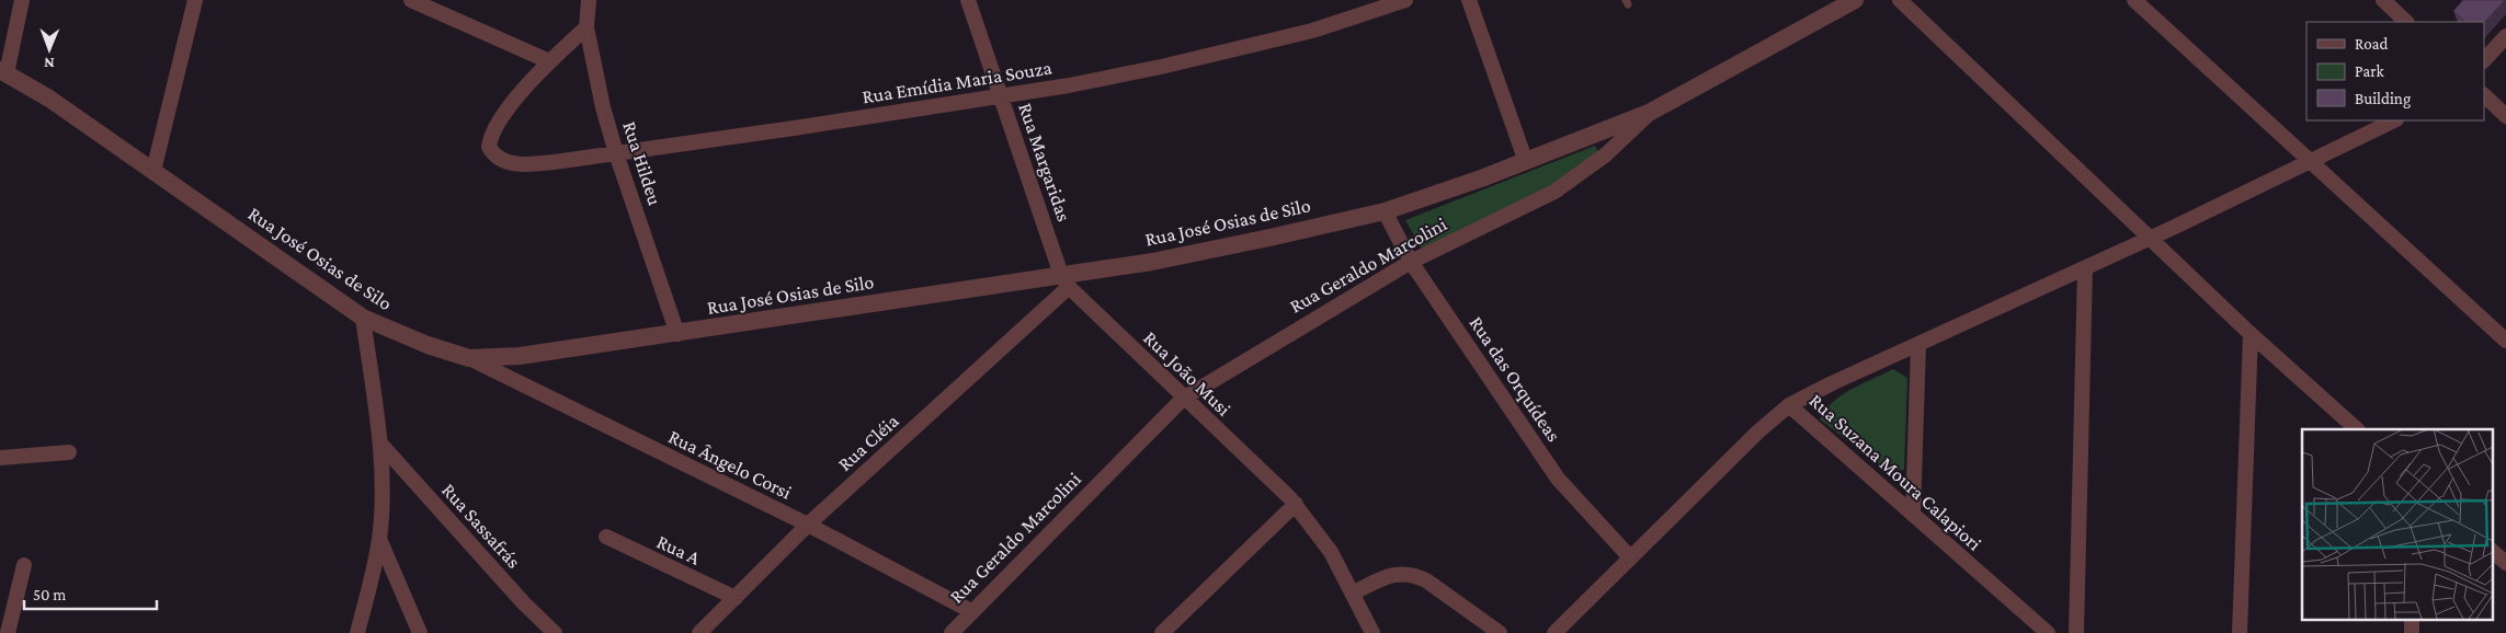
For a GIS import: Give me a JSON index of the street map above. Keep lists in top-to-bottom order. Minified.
{"streets":{"street":["Rua Emídia Maria Souza","Rua Margaridas","Rua Hildeu","Rua José Osias de Silo","Rua Geraldo Marcolini","Rua João Musi","Rua das Orquídeas","Rua Cléia","Rua Ângelo Corsi","Rua Suzana Moura Calapiori","Rua Sassafrás","Rua A"]},"crossings":[["Rua Emídia Maria Souza","Rua Margaridas"],["Rua Emídia Maria Souza","Rua Hildeu"],["Rua Margaridas","Rua José Osias de Silo"],["Rua Margaridas","Rua João Musi"],["Rua Margaridas","Rua Cléia"],["Rua Hildeu","Rua José Osias de Silo"],["Rua José Osias de Silo","Rua Geraldo Marcolini"],["Rua José Osias de Silo","Rua João Musi"],["Rua José Osias de Silo","Rua das Orquídeas"],["Rua José Osias de Silo","Rua Cléia"],["Rua José Osias de Silo","Rua Ângelo Corsi"],["Rua Geraldo Marcolini","Rua João Musi"],["Rua Geraldo Marcolini","Rua das Orquídeas"],["Rua Geraldo Marcolini","Rua Ângelo Corsi"],["Rua João Musi","Rua Cléia"],["Rua das Orquídeas","Rua Suzana Moura Calapiori"],["Rua Cléia","Rua Ângelo Corsi"],["Rua Cléia","Rua A"]],"legend":["Road","Park","Building"],"scale_bar":"50 m","north":"bottom"}
